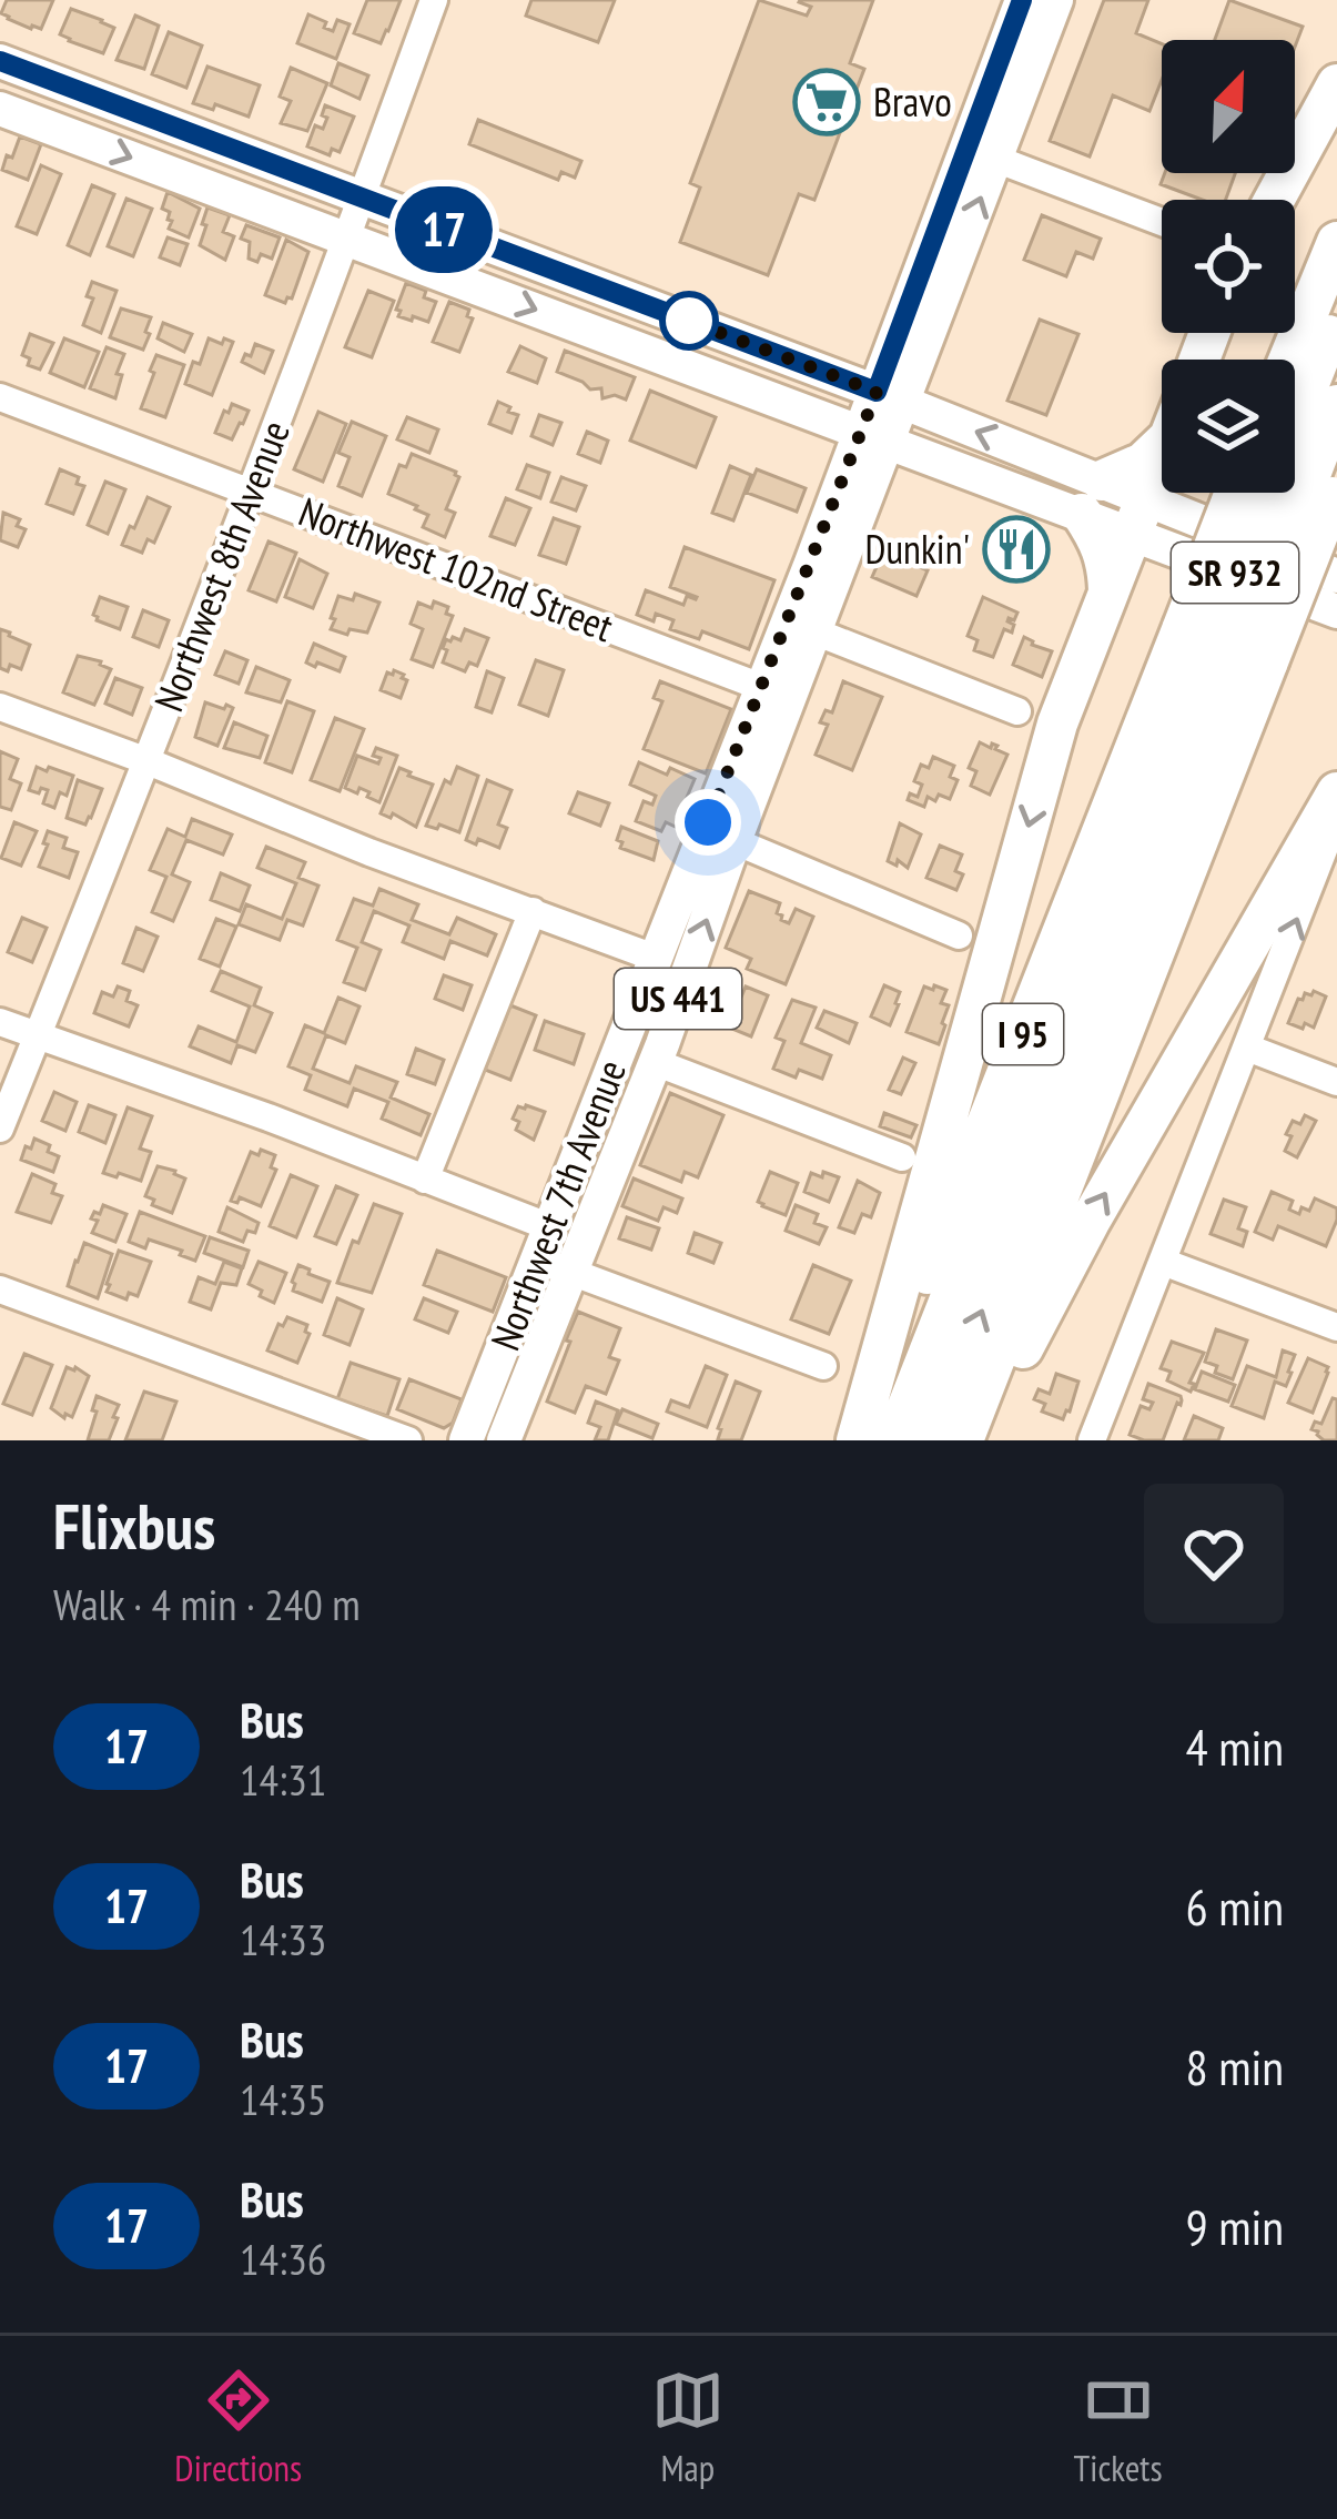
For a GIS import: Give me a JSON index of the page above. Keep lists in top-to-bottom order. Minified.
{"streets":{"highway":["I 95"],"main road":["SR 932","US 441","Northwest 7th Avenue"],"street":["Northwest 8th Avenue","Northwest 102nd Street"]},"crossings":[["Northwest 8th Avenue","Northwest 102nd Street"],["Northwest 8th Avenue","SR 932"],["Northwest 102nd Street","Northwest 7th Avenue"],["SR 932","Northwest 7th Avenue"]],"places":{"supermarket":["Bravo"],"restaurant":["Dunkin'"]},"lines":["bus line 17"],"north":"top right","page":{"on_map":"17","heading":["Flixbus","Walk · 4 min · 240 m"],"list":[{"mark":"17","name":"Bus","note":"14:31","value":"4 min"},{"mark":"17","name":"Bus","note":"14:33","value":"6 min"},{"mark":"17","name":"Bus","note":"14:35","value":"8 min"},{"mark":"17","name":"Bus","note":"14:36","value":"9 min"}],"tabs":["Directions","Map","Tickets"]}}
